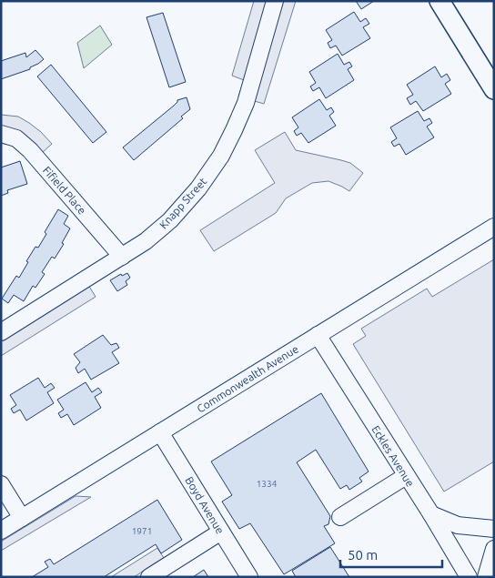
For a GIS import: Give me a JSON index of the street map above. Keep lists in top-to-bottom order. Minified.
{"streets":{"street":["Fifield Place","Knapp Street","Commonwealth Avenue","Eckles Avenue","Boyd Avenue"]},"crossings":[["Fifield Place","Knapp Street"],["Commonwealth Avenue","Eckles Avenue"],["Commonwealth Avenue","Boyd Avenue"]],"house_numbers":["1334","1971"],"scale_bar":"50 m"}
